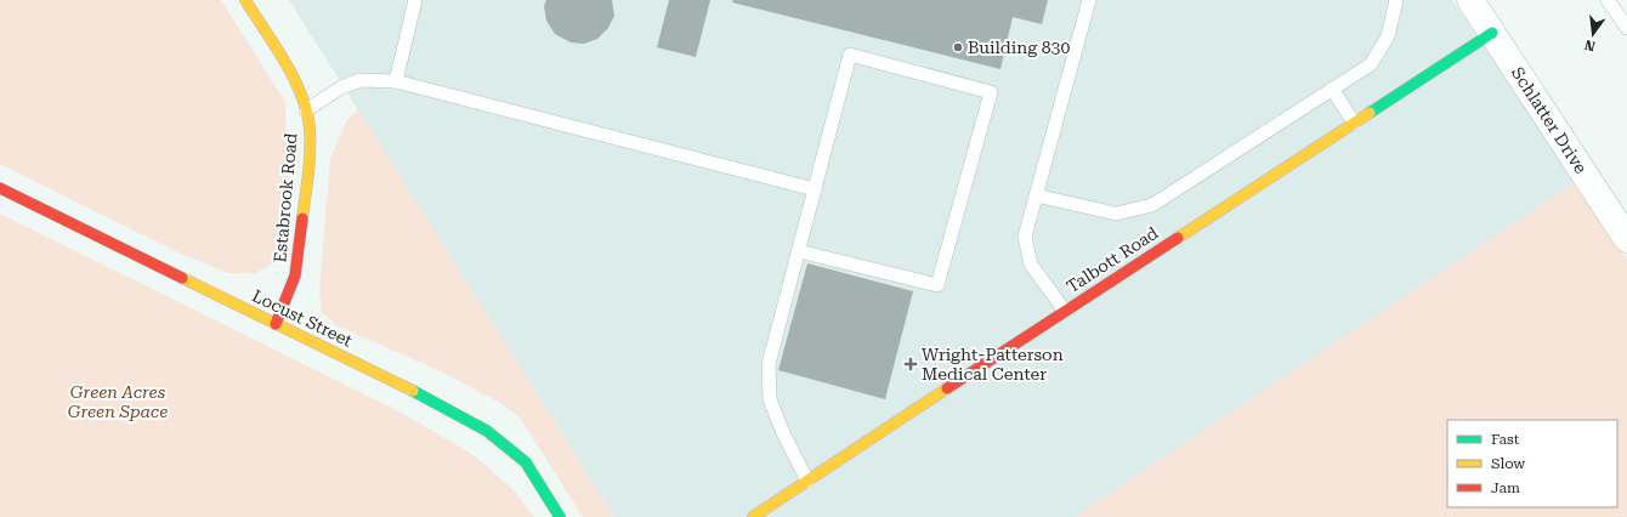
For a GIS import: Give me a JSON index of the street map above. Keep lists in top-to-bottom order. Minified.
{"streets":{"street":["Schlatter Drive","Estabrook Road","Talbott Road","Locust Street"]},"crossings":[["Schlatter Drive","Talbott Road"],["Estabrook Road","Locust Street"]],"parks":["Green Acres Green Space"],"places":{"other":["Building 830"],"health":["Wright-Patterson Medical Center"]},"legend":["Fast","Slow","Jam"],"north":"bottom"}
